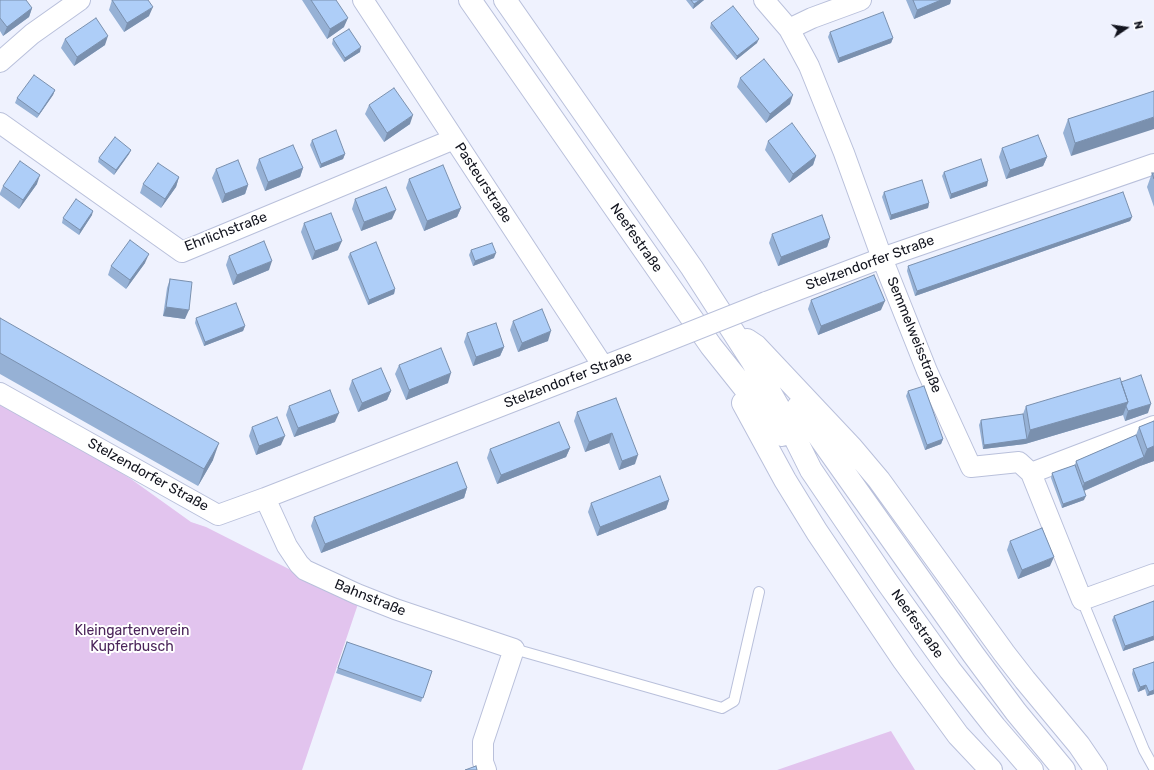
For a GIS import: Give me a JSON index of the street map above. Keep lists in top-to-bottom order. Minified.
{"streets":{"highway":["Neefestraße"],"street":["Pasteurstraße","Ehrlichstraße","Stelzendorfer Straße","Semmelweisstraße","Bahnstraße"]},"crossings":[["Pasteurstraße","Ehrlichstraße"],["Pasteurstraße","Stelzendorfer Straße"],["Stelzendorfer Straße","Semmelweisstraße"],["Stelzendorfer Straße","Bahnstraße"]],"parks":["Kleingartenverein Kupferbusch"],"north":"right"}
